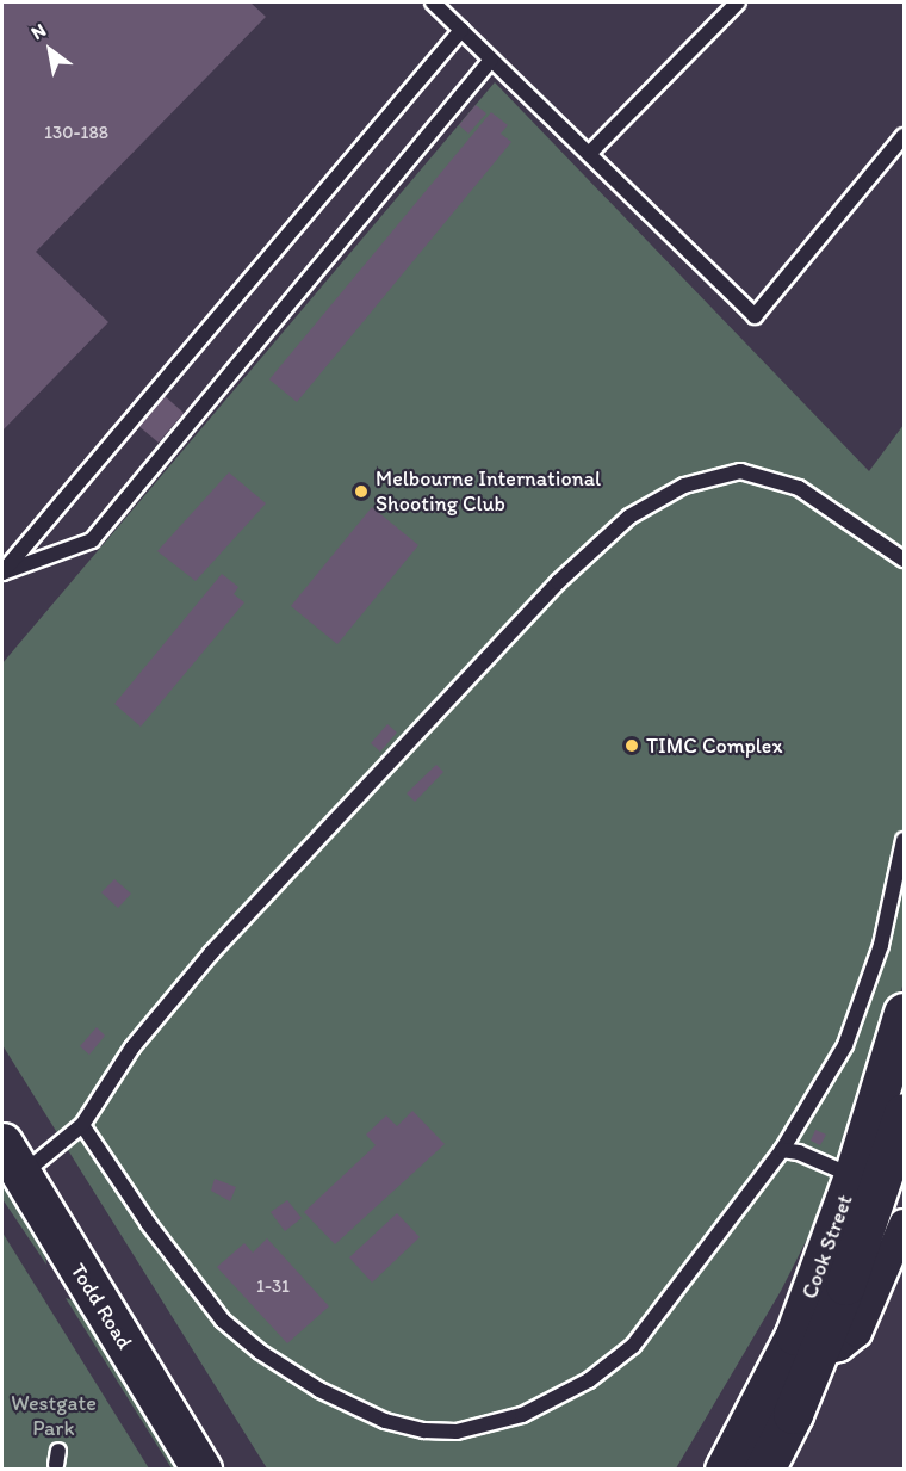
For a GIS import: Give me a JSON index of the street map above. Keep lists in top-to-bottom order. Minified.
{"streets":{"main road":["Cook Street","Todd Road"]},"parks":["Westgate Park"],"places":["Melbourne International Shooting Club","TIMC Complex"],"house_numbers":["130-188","1-31"],"north":"top left"}
